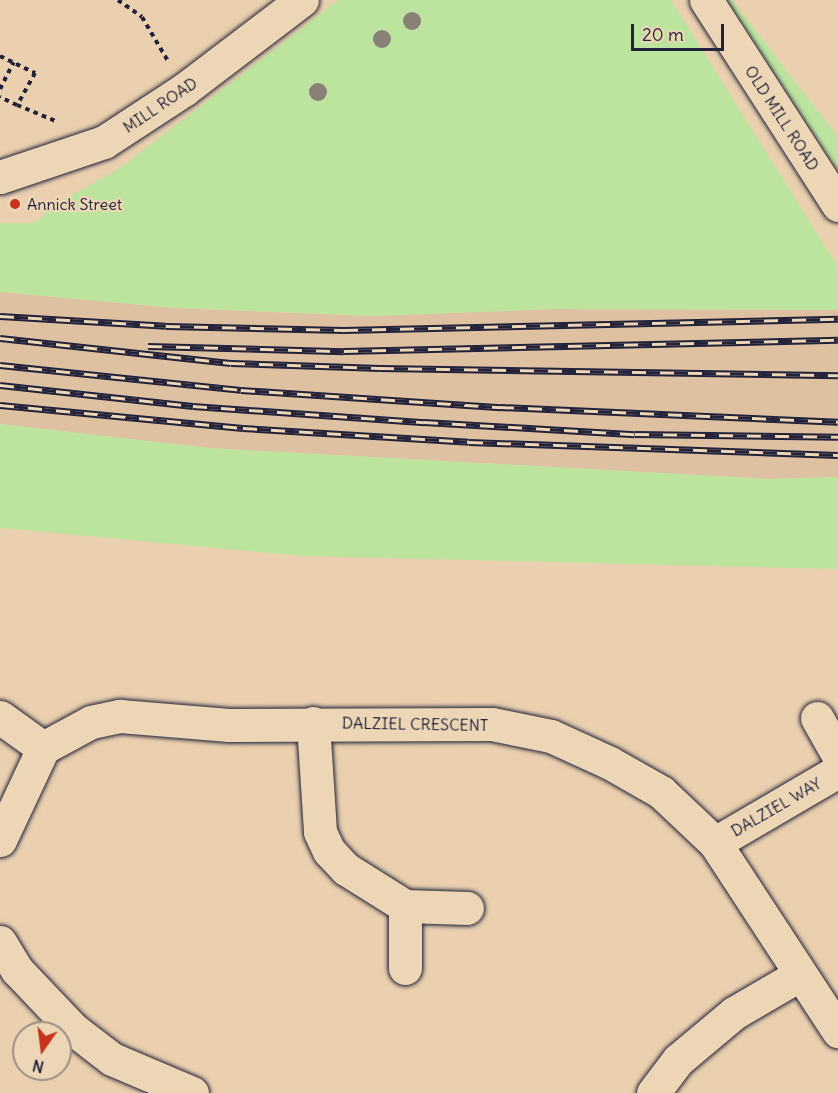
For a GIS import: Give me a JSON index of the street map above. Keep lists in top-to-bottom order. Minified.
{"streets":{"street":["MILL ROAD","OLD MILL ROAD","DALZIEL CRESCENT","DALZIEL WAY"]},"crossings":[["DALZIEL CRESCENT","DALZIEL WAY"]],"places":["Annick Street"],"scale_bar":"20 m","north":"bottom"}
